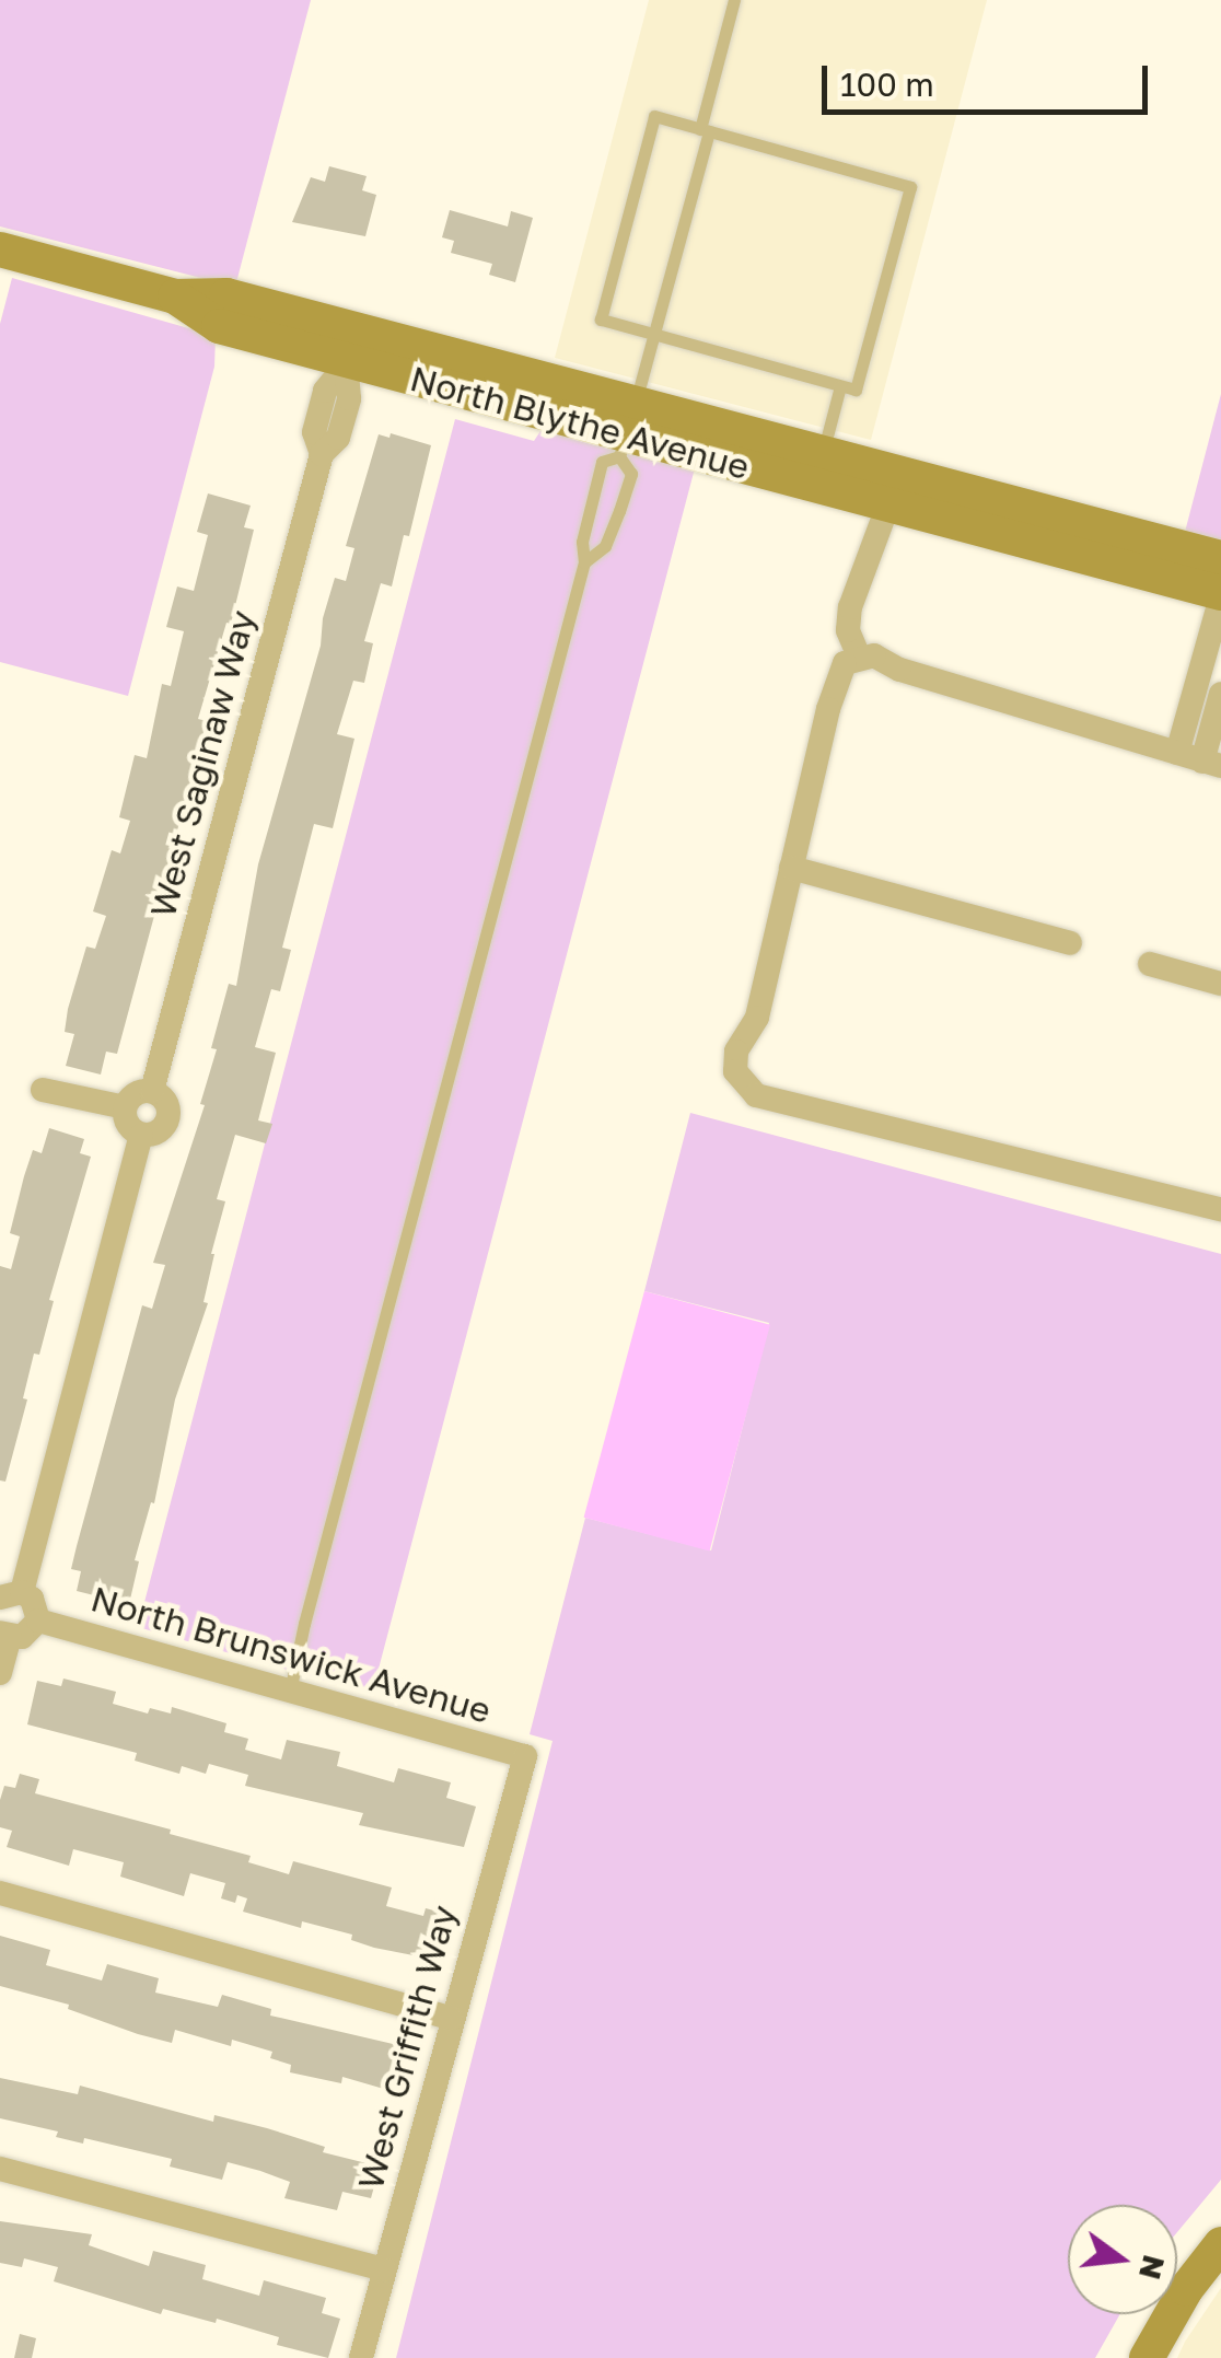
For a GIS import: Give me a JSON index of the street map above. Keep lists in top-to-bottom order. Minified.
{"streets":{"street":["North Blythe Avenue","West Saginaw Way","North Brunswick Avenue","West Griffith Way"]},"crossings":[["North Blythe Avenue","West Saginaw Way"],["North Brunswick Avenue","West Griffith Way"]],"scale_bar":"100 m","north":"right"}
